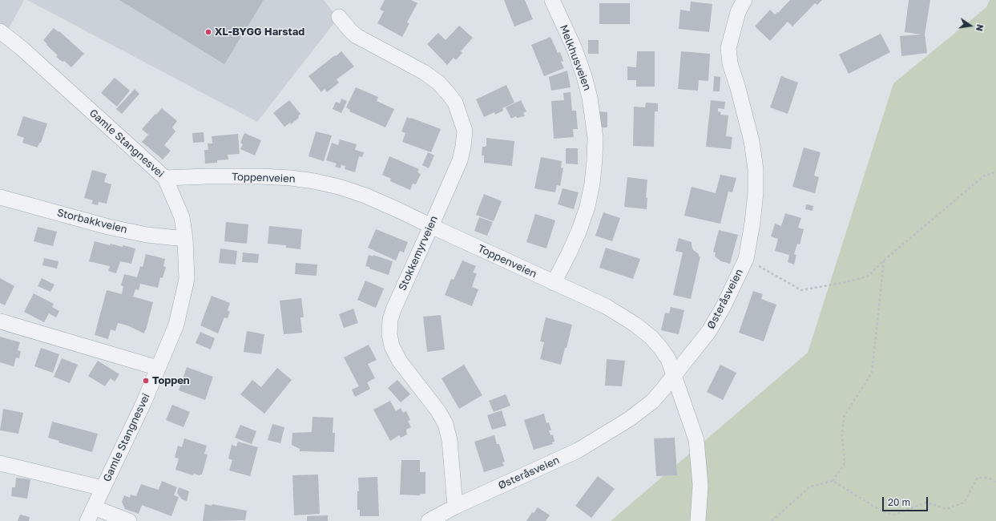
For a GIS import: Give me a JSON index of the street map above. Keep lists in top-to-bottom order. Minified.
{"streets":{"street":["Melkhusveien","Gamle Stangnesvei","Toppenveien","Storbakkveien","Stokkemyrveien","Østeråsveien"]},"crossings":[["Melkhusveien","Toppenveien"],["Gamle Stangnesvei","Toppenveien"],["Gamle Stangnesvei","Storbakkveien"],["Toppenveien","Stokkemyrveien"],["Toppenveien","Østeråsveien"],["Stokkemyrveien","Østeråsveien"]],"places":["XL-BYGG Harstad","Toppen"],"scale_bar":"20 m","north":"right"}
